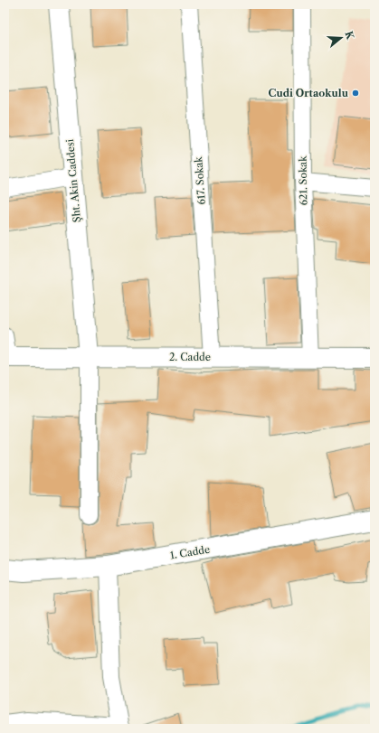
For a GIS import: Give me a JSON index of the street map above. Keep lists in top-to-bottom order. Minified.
{"streets":{"street":["Şht. Akin Caddesi","617. Sokak","621. Sokak","2. Cadde","1. Cadde"]},"crossings":[["Şht. Akin Caddesi","2. Cadde"],["617. Sokak","2. Cadde"],["621. Sokak","2. Cadde"]],"places":["Cudi Ortaokulu"],"north":"right"}
